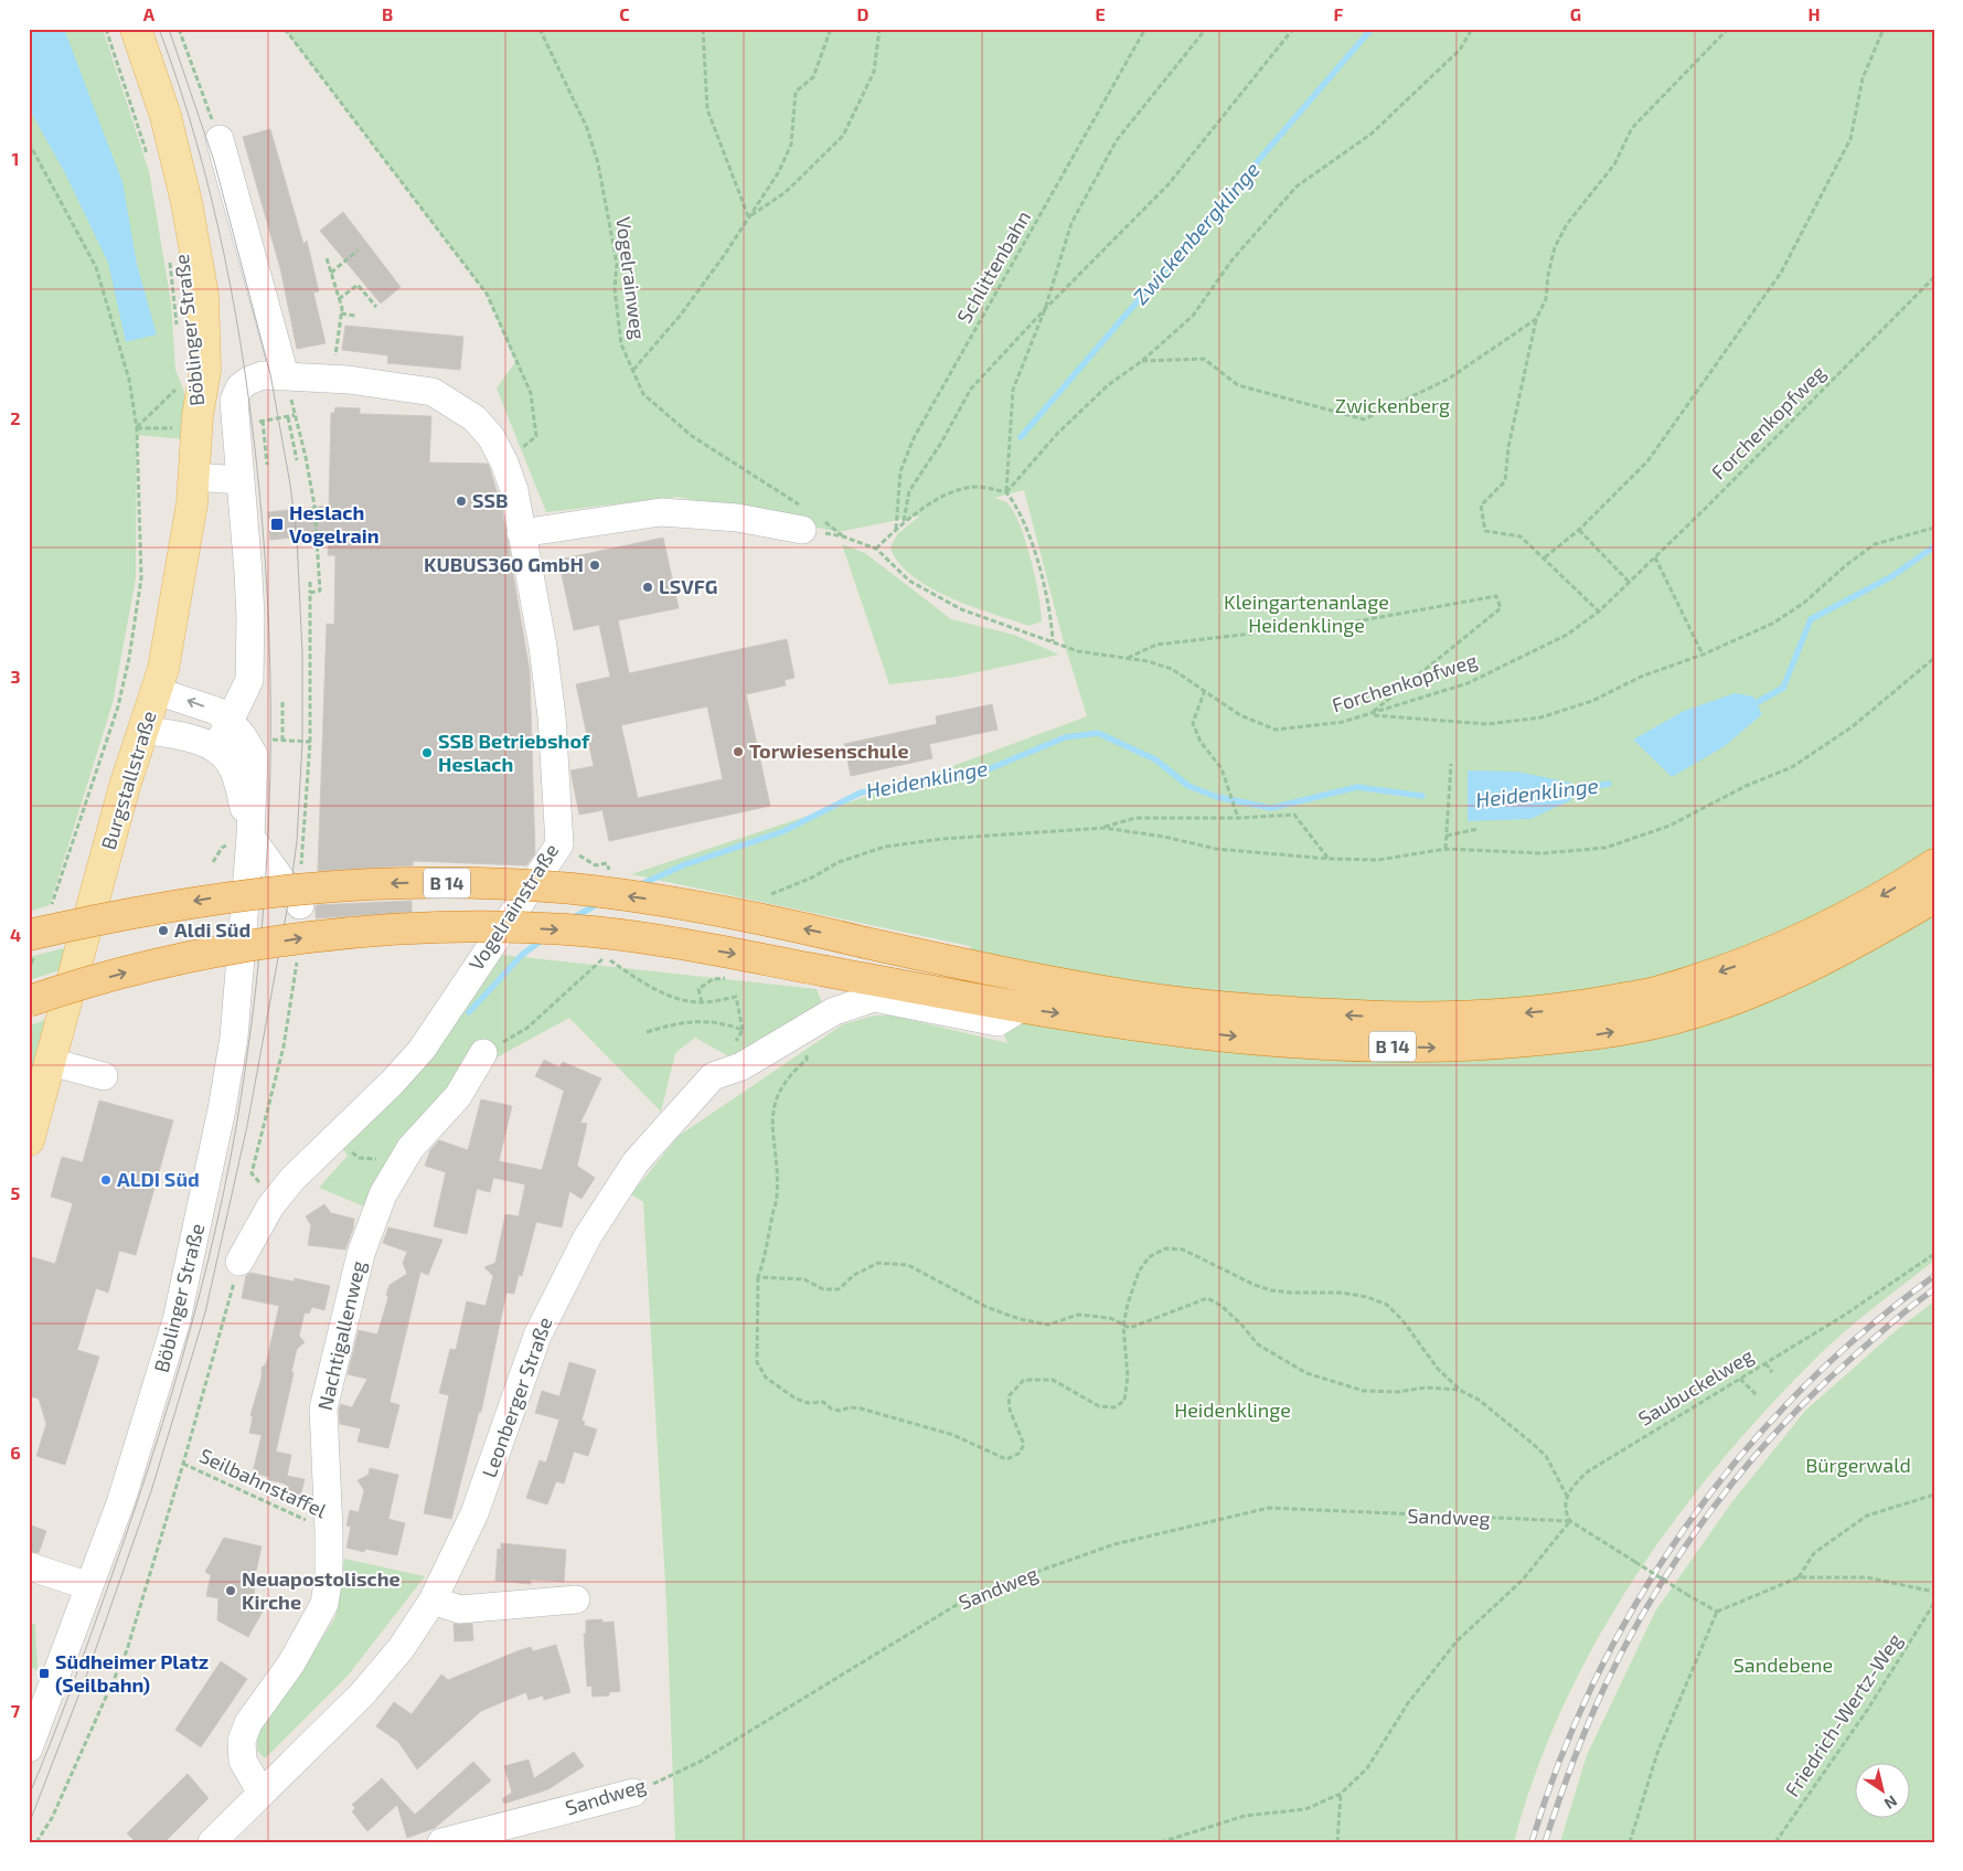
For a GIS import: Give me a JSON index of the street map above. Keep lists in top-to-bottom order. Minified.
{"streets":{"highway":["B 14"],"main road":["Böblinger Straße","Burgstallstraße"],"street":["Vogelrainstraße","Nachtigallenweg","Leonberger Straße","Sandweg"],"path":["Schlittenbahn","Vogelrainweg","Forchenkopfweg","Saubuckelweg","Seilbahnstaffel","Friedrich-Wertz-Weg"]},"crossings":[["Böblinger Straße","Burgstallstraße"],["Böblinger Straße","Vogelrainstraße"],["B 14","Leonberger Straße"],["Nachtigallenweg","Leonberger Straße"],["Nachtigallenweg","Seilbahnstaffel"]],"water":["Zwickenbergklinge","Heidenklinge"],"parks":["Zwickenberg","Kleingartenanlage Heidenklinge","Heidenklinge","Bürgerwald","Sandebene"],"places":{"other":["SSB","KUBUS360 GmbH","LSVFG","Torwiesenschule","SSB Betriebshof Heslach","Aldi Süd","ALDI Süd","Neuapostolische Kirche"],"transit":["Heslach Vogelrain","Südheimer Platz (Seilbahn)"]},"north":"bottom right","grid":{"columns":["A","B","C","D","E","F","G","H"],"rows":["1","2","3","4","5","6","7"]}}
